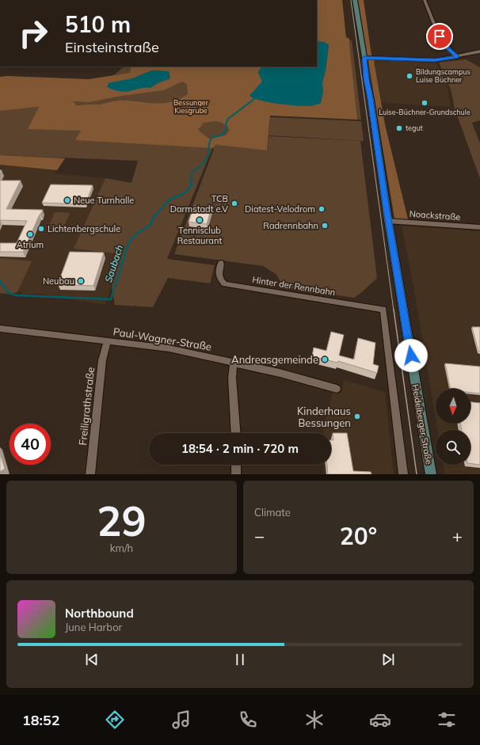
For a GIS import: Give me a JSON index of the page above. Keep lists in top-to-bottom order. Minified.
{"streets":{"street":["Noackstraße","Hinter der Rennbahn","Paul-Wagner-Straße","Freiligrathstraße","Heidelberger Straße"]},"crossings":[["Noackstraße","Heidelberger Straße"],["Paul-Wagner-Straße","Freiligrathstraße"]],"water":["Saubach"],"parks":["Bessunger Kiesgrube"],"places":["Bildungscampus Luise Büchner","Luise-Büchner-Grundschule","tegut","Neue Turnhalle","TCB Darmstadt e.V","Diatest-Velodrom","Tennisclub Restaurant","Radrennbahn","Lichtenbergschule","Atrium","Neubau","Andreasgemeinde","Kinderhaus Bessungen"],"north":"bottom","page":{"turn":["510 m","Einsteinstraße"],"limit":"40","trip":"18:54 · 2 min · 720 m","tile":[["29","km/h"],"Climate"],"heat":["−","20°","+"],"song":["Northbound","June Harbor"],"tabs":"18:52"}}
